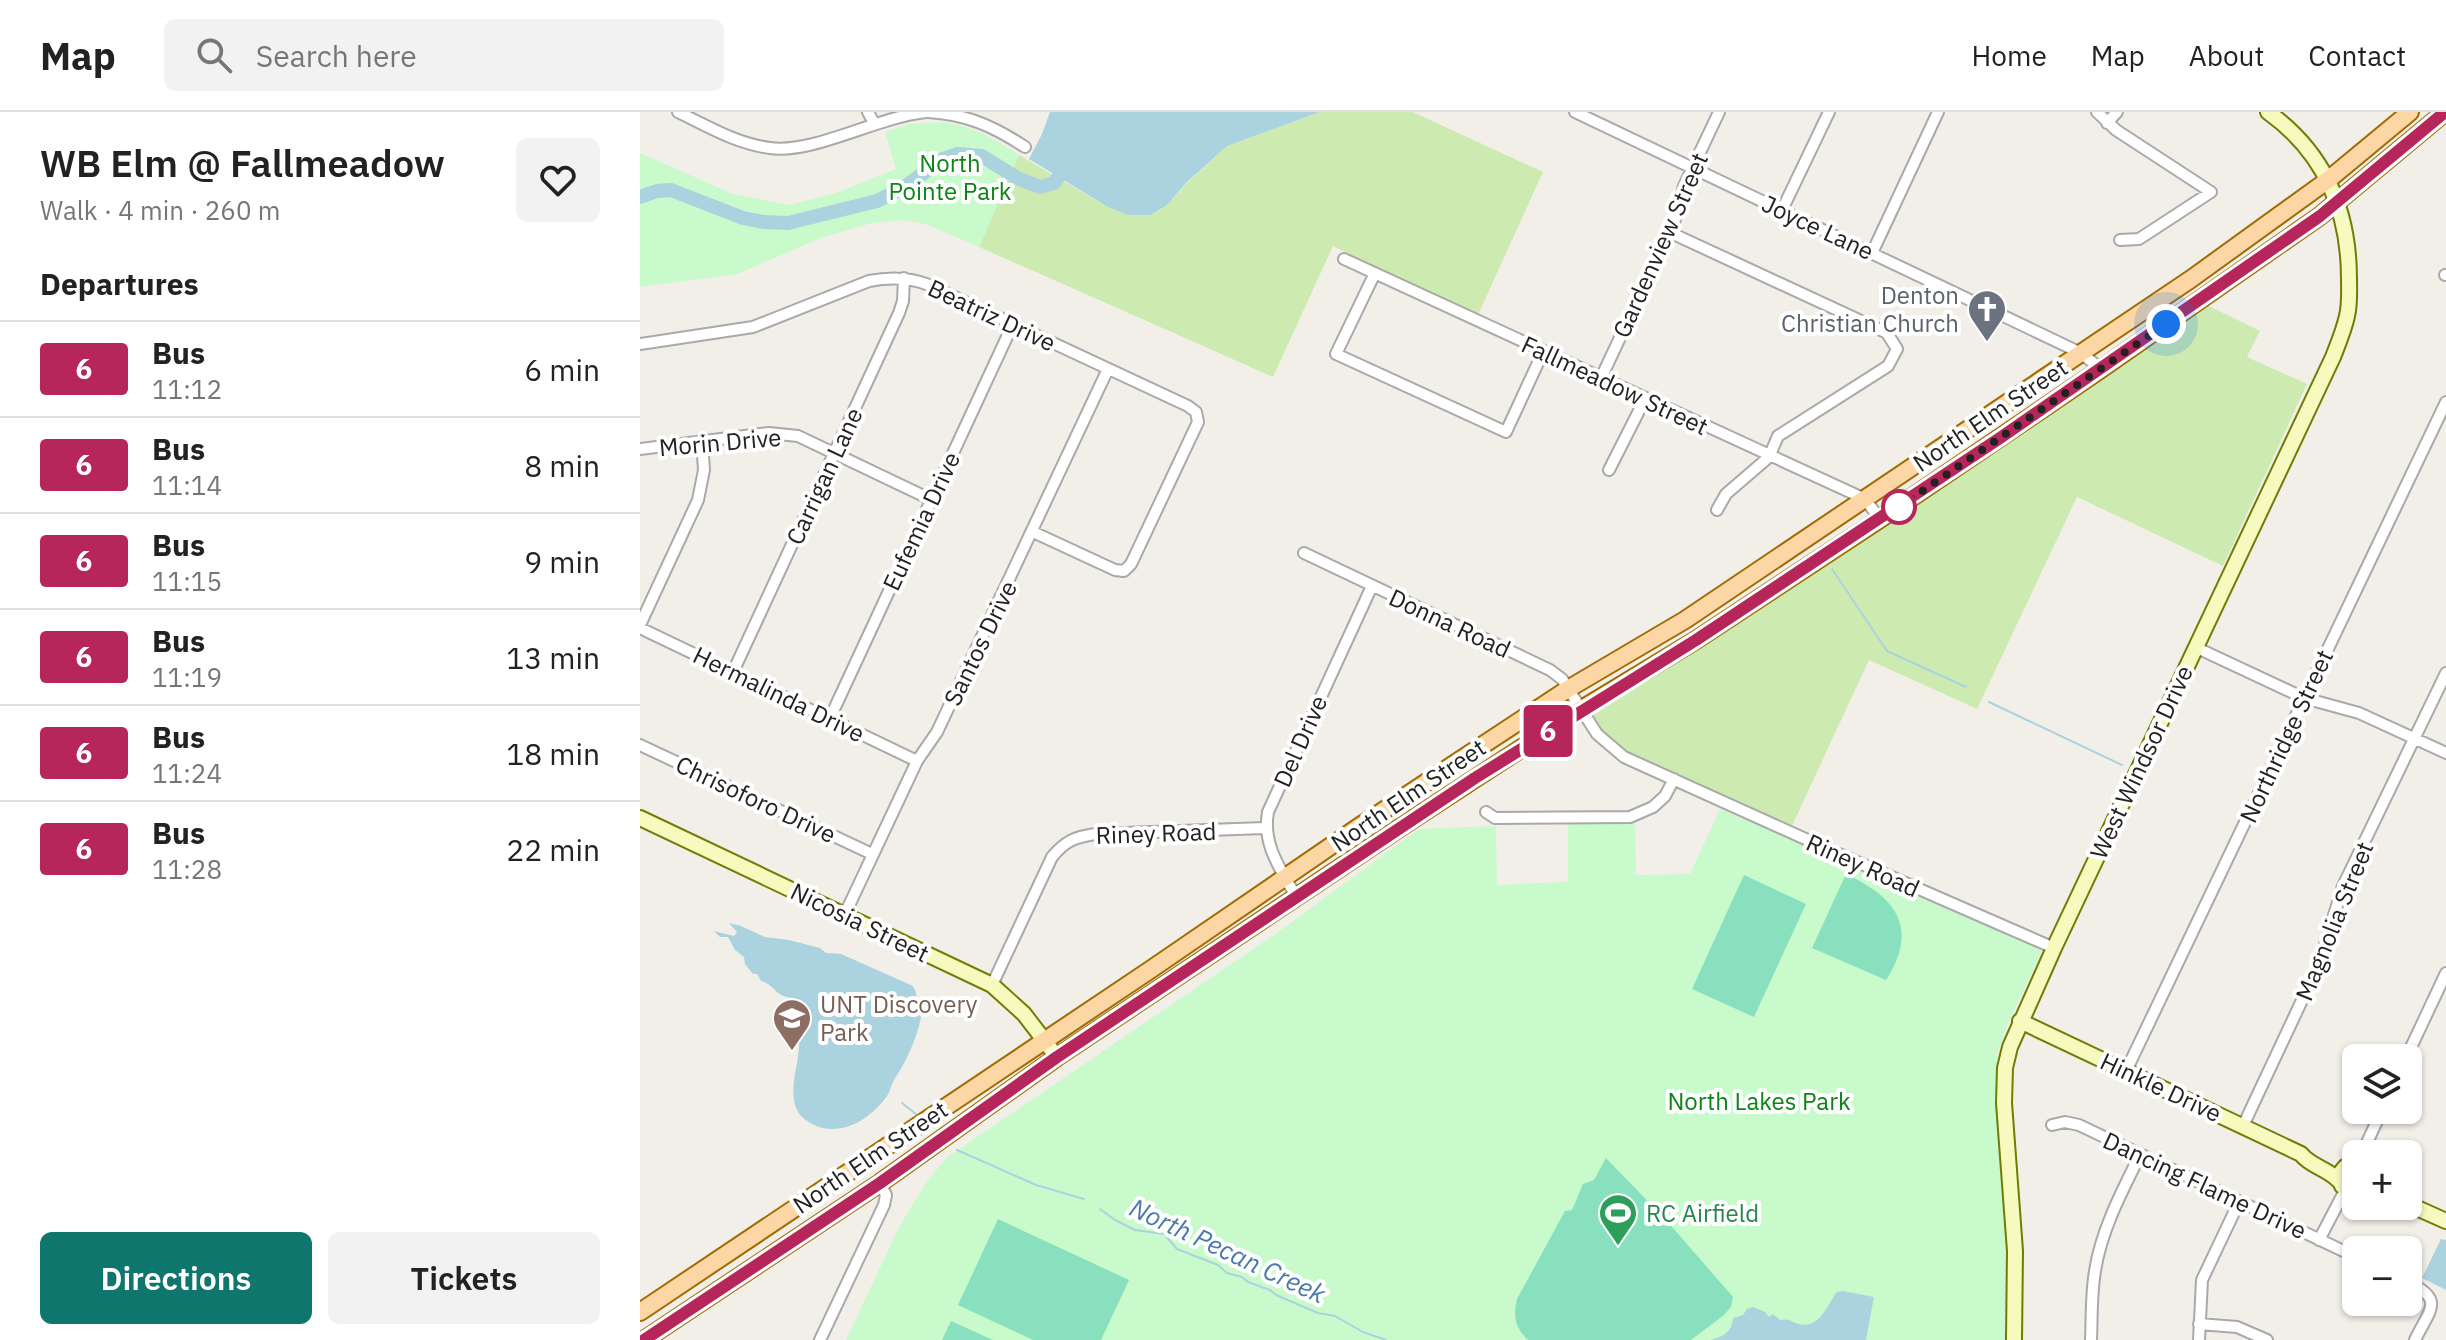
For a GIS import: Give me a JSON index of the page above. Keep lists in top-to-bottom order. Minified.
{"streets":{"main road":["North Elm Street"],"street":["Joyce Lane","Gardenview Street","Beatriz Drive","Fallmeadow Street","Morin Drive","Carrigan Lane","Eufemia Drive","Donna Road","Santos Drive","Hermalinda Drive","Northridge Street","Del Drive","West Windsor Drive","Chrisoforo Drive","Riney Road","Magnolia Street","Nicosia Street","Hinkle Drive","Dancing Flame Drive"]},"crossings":[["Joyce Lane","Gardenview Street"],["Joyce Lane","North Elm Street"],["Gardenview Street","Fallmeadow Street"],["Beatriz Drive","Carrigan Lane"],["Beatriz Drive","Eufemia Drive"],["Beatriz Drive","Santos Drive"],["Fallmeadow Street","North Elm Street"],["North Elm Street","Donna Road"],["North Elm Street","West Windsor Drive"],["North Elm Street","Riney Road"],["North Elm Street","Nicosia Street"],["Morin Drive","Carrigan Lane"],["Morin Drive","Eufemia Drive"],["Carrigan Lane","Hermalinda Drive"],["Eufemia Drive","Hermalinda Drive"],["Donna Road","Del Drive"],["Donna Road","Riney Road"],["Santos Drive","Hermalinda Drive"],["Santos Drive","Chrisoforo Drive"],["Santos Drive","Nicosia Street"],["Northridge Street","Hinkle Drive"],["Del Drive","Riney Road"],["West Windsor Drive","Riney Road"],["West Windsor Drive","Hinkle Drive"],["Riney Road","Nicosia Street"],["Magnolia Street","Hinkle Drive"]],"water":["North Pecan Creek"],"parks":["North Pointe Park","North Lakes Park"],"places":{"church":["Denton Christian Church"],"school or university":["UNT Discovery Park"],"sports":["RC Airfield"]},"lines":["bus line 6"],"page":{"header":"Map","search":"Search here","nav":["Home","Map","About","Contact"],"heading":[["WB Elm @ Fallmeadow","Walk · 4 min · 260 m"],"Departures"],"on_map":"6","list":[{"mark":"6","name":"Bus","note":"11:12","value":"6 min"},{"mark":"6","name":"Bus","note":"11:14","value":"8 min"},{"mark":"6","name":"Bus","note":"11:15","value":"9 min"},{"mark":"6","name":"Bus","note":"11:19","value":"13 min"},{"mark":"6","name":"Bus","note":"11:24","value":"18 min"},{"mark":"6","name":"Bus","note":"11:28","value":"22 min"}],"map_buttons":["+","−"],"buttons":["Directions","Tickets"]}}
